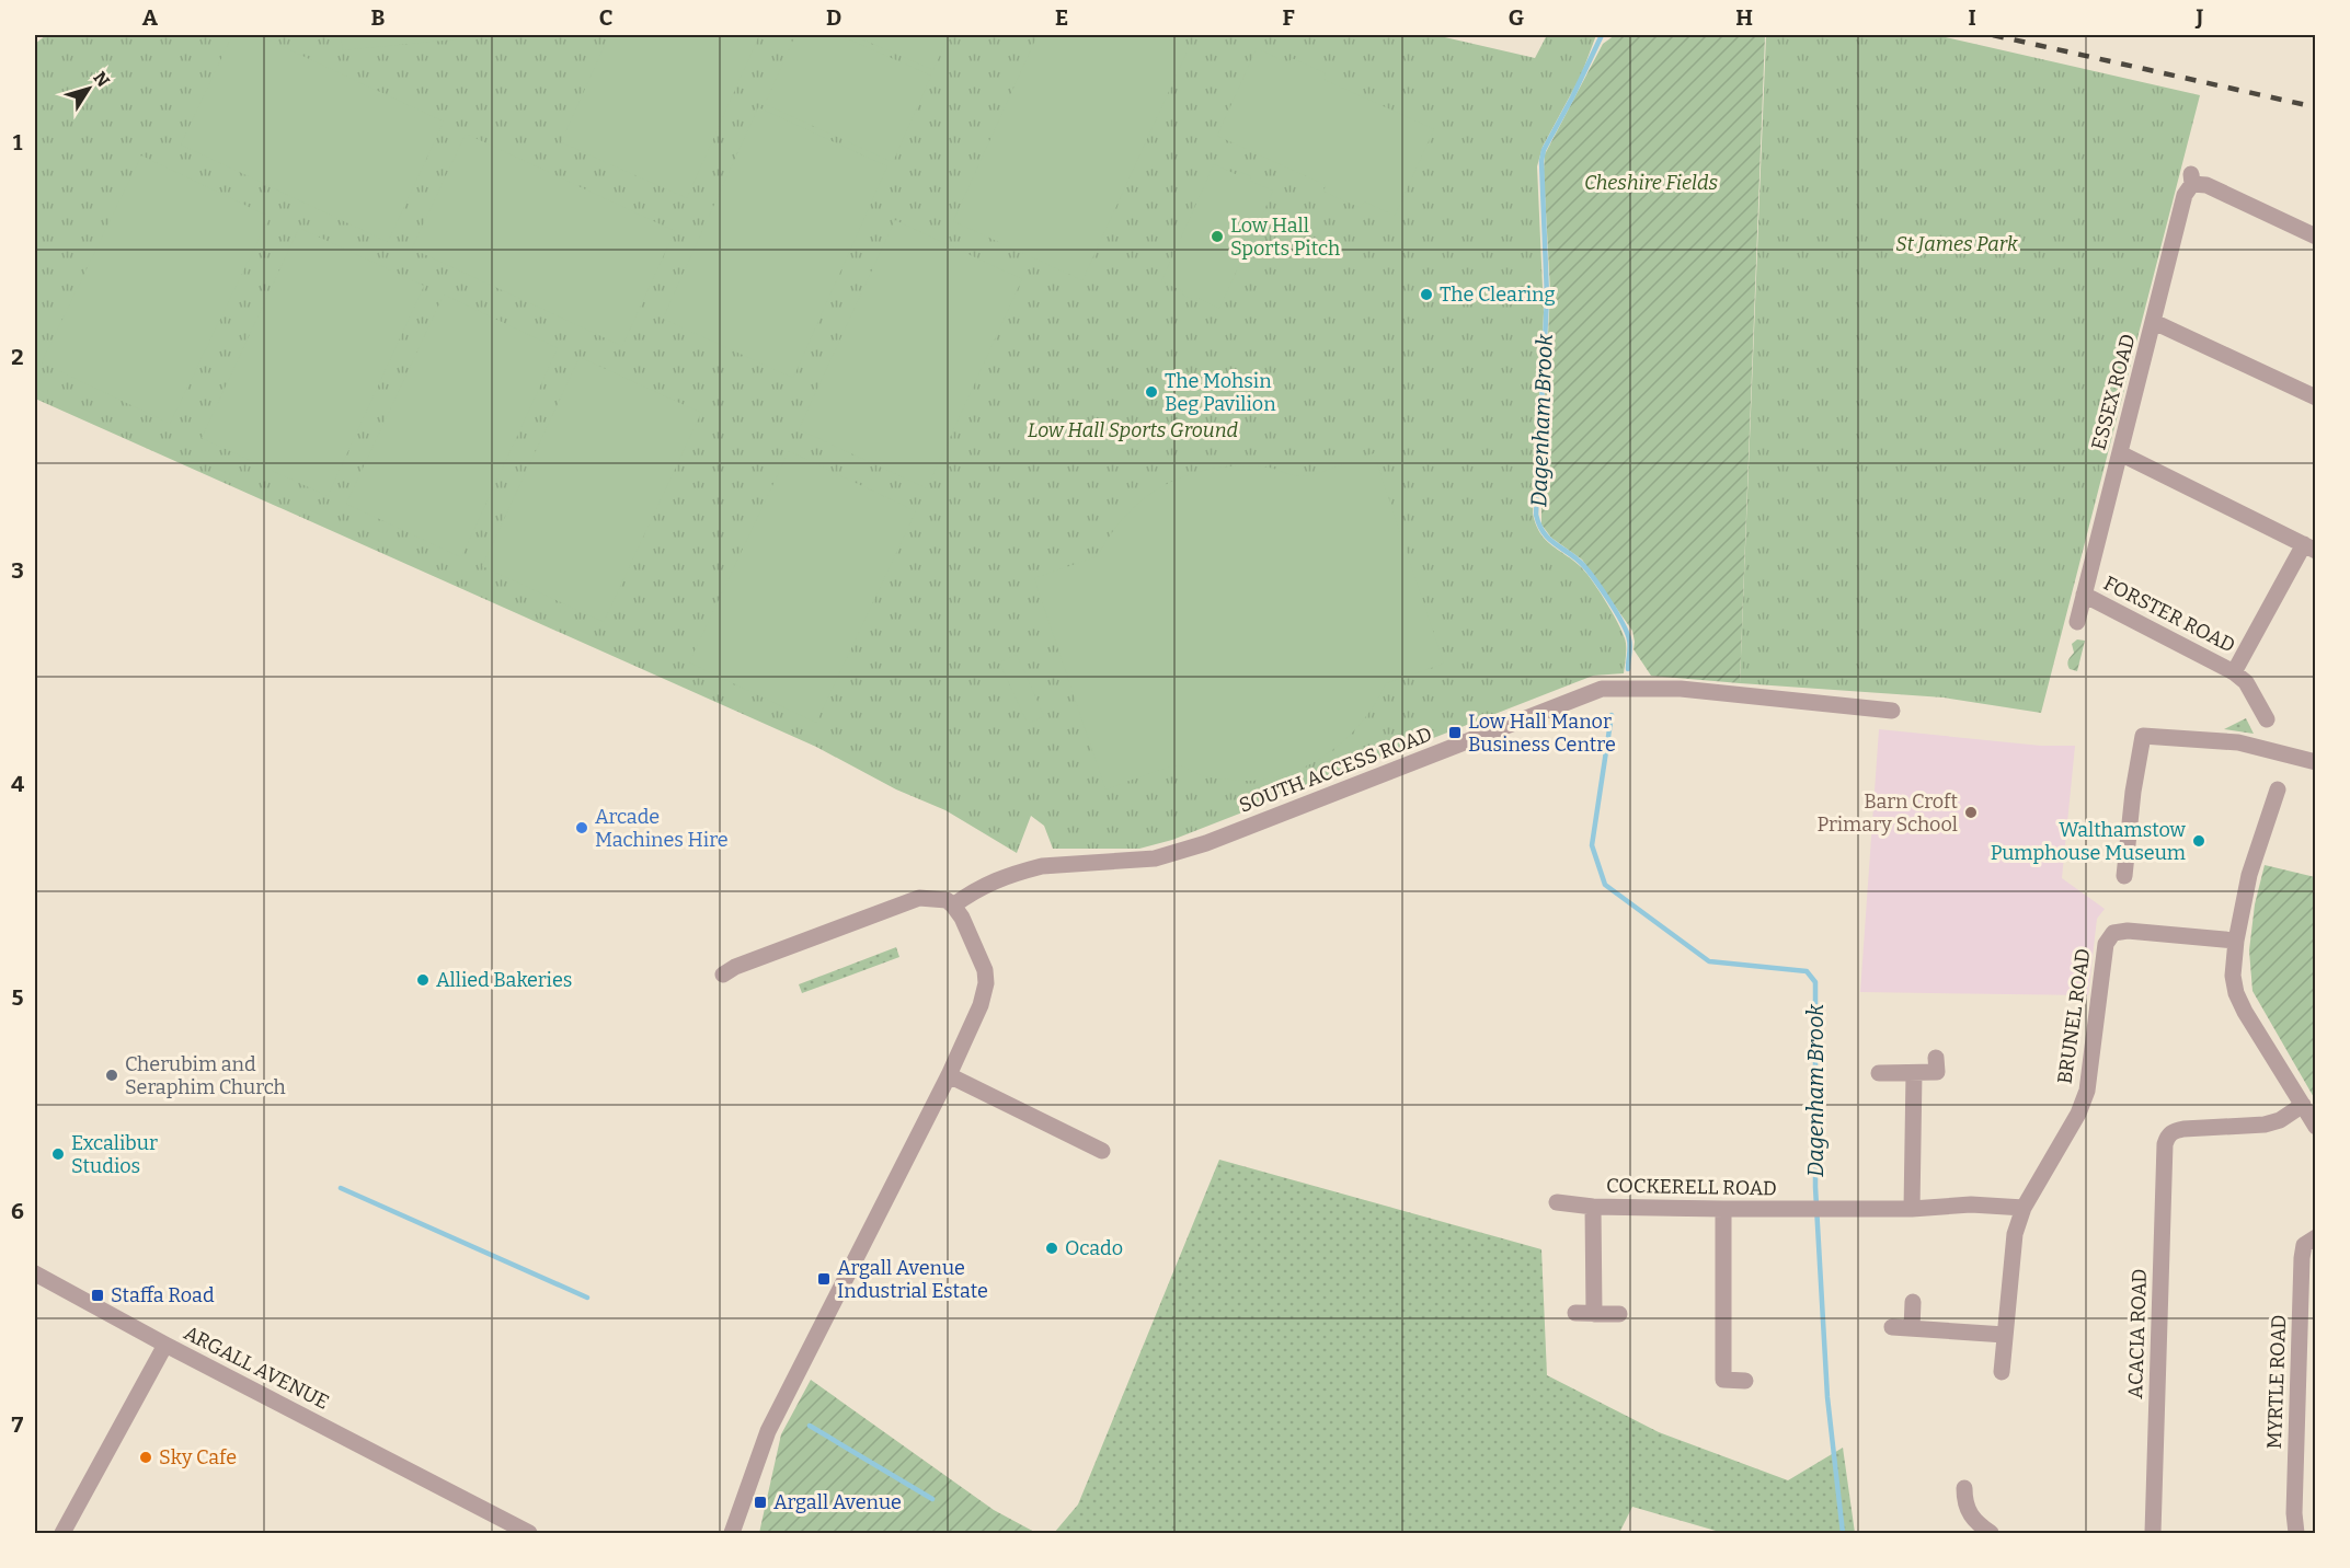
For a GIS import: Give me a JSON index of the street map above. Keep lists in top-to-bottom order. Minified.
{"streets":{"street":["ESSEX ROAD","FORSTER ROAD","SOUTH ACCESS ROAD","BRUNEL ROAD","COCKERELL ROAD","ACACIA ROAD","ARGALL AVENUE","MYRTLE ROAD"]},"crossings":[["ESSEX ROAD","FORSTER ROAD"],["BRUNEL ROAD","COCKERELL ROAD"]],"water":["Dagenham Brook"],"parks":["Cheshire Fields","St James Park","Low Hall Sports Ground"],"places":{"other":["Low Hall Sports Pitch","The Clearing","The Mohsin Beg Pavilion","Barn Croft Primary School","Arcade Machines Hire","Walthamstow Pumphouse Museum","Allied Bakeries","Cherubim and Seraphim Church","Excalibur Studios","Ocado","Sky Cafe"],"transit":["Low Hall Manor Business Centre","Argall Avenue Industrial Estate","Staffa Road","Argall Avenue"]},"north":"top right","grid":{"columns":["A","B","C","D","E","F","G","H","I","J"],"rows":["1","2","3","4","5","6","7"]}}
